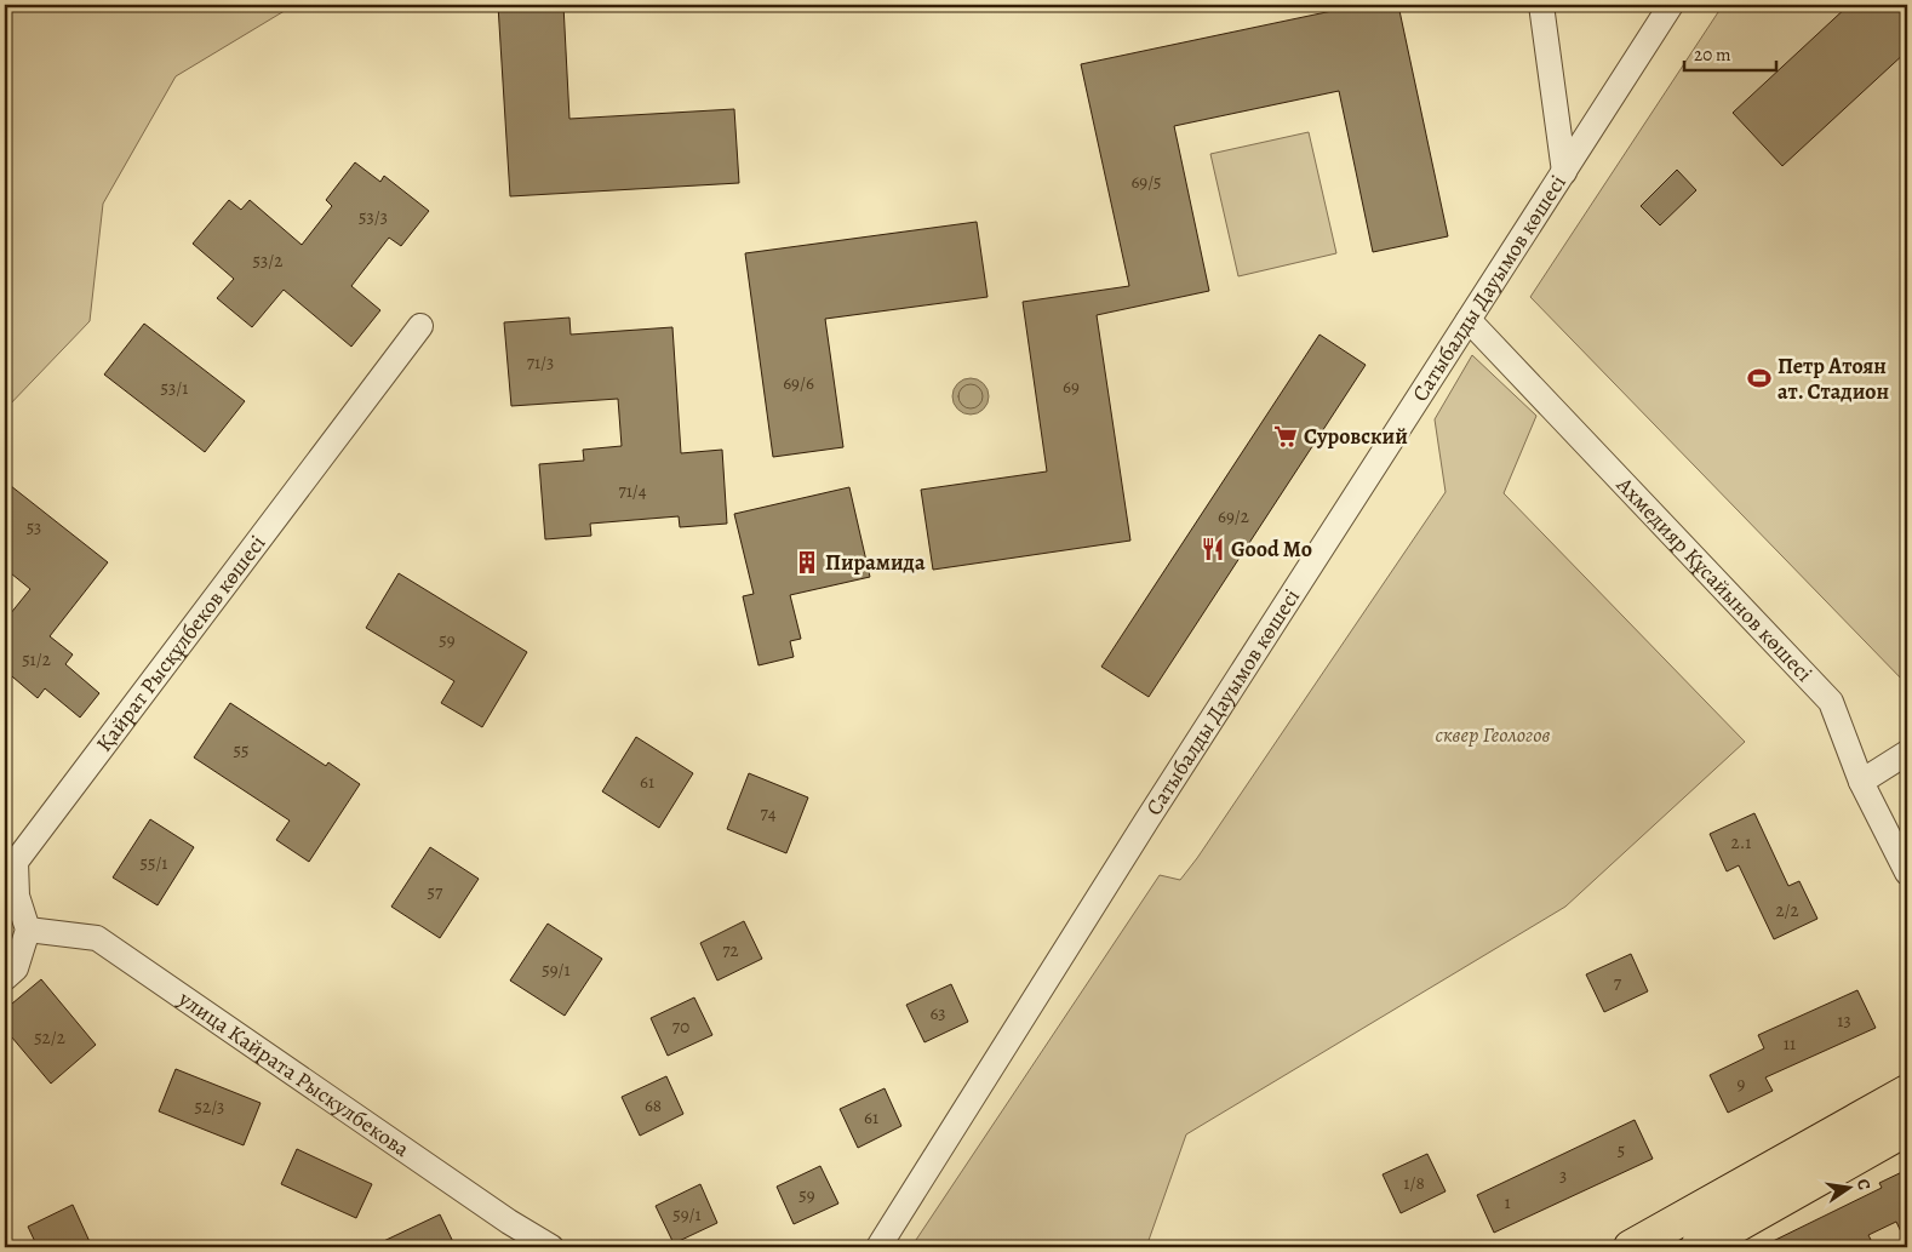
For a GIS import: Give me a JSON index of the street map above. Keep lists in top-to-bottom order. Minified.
{"streets":{"street":["Сатыбалды Дауымов көшесі","Ахмедияр Құсайынов көшесі","Қайрат Рысқұлбеков көшесі","улица Кайрата Рыскулбекова"]},"crossings":[["Сатыбалды Дауымов көшесі","Ахмедияр Құсайынов көшесі"],["Қайрат Рысқұлбеков көшесі","улица Кайрата Рыскулбекова"]],"parks":["сквер Геологов"],"places":{"sports":["Петр Атоян ат. Стадион"],"supermarket":["Суровский"],"restaurant":["Good Mo"],"building":["Пирамида"]},"house_numbers":["69/5","53/3","53/2","71/3","69/6","69","53/1","71/4","69/2","53","59","51/2","55","61","74","2.1","55/1","57","2/2","72","59/1","7","63","13","70","52/2","11","9","68","52/3","61","5","3","1/8","59","1","59/1"],"scale_bar":"20 m","north":"right"}
